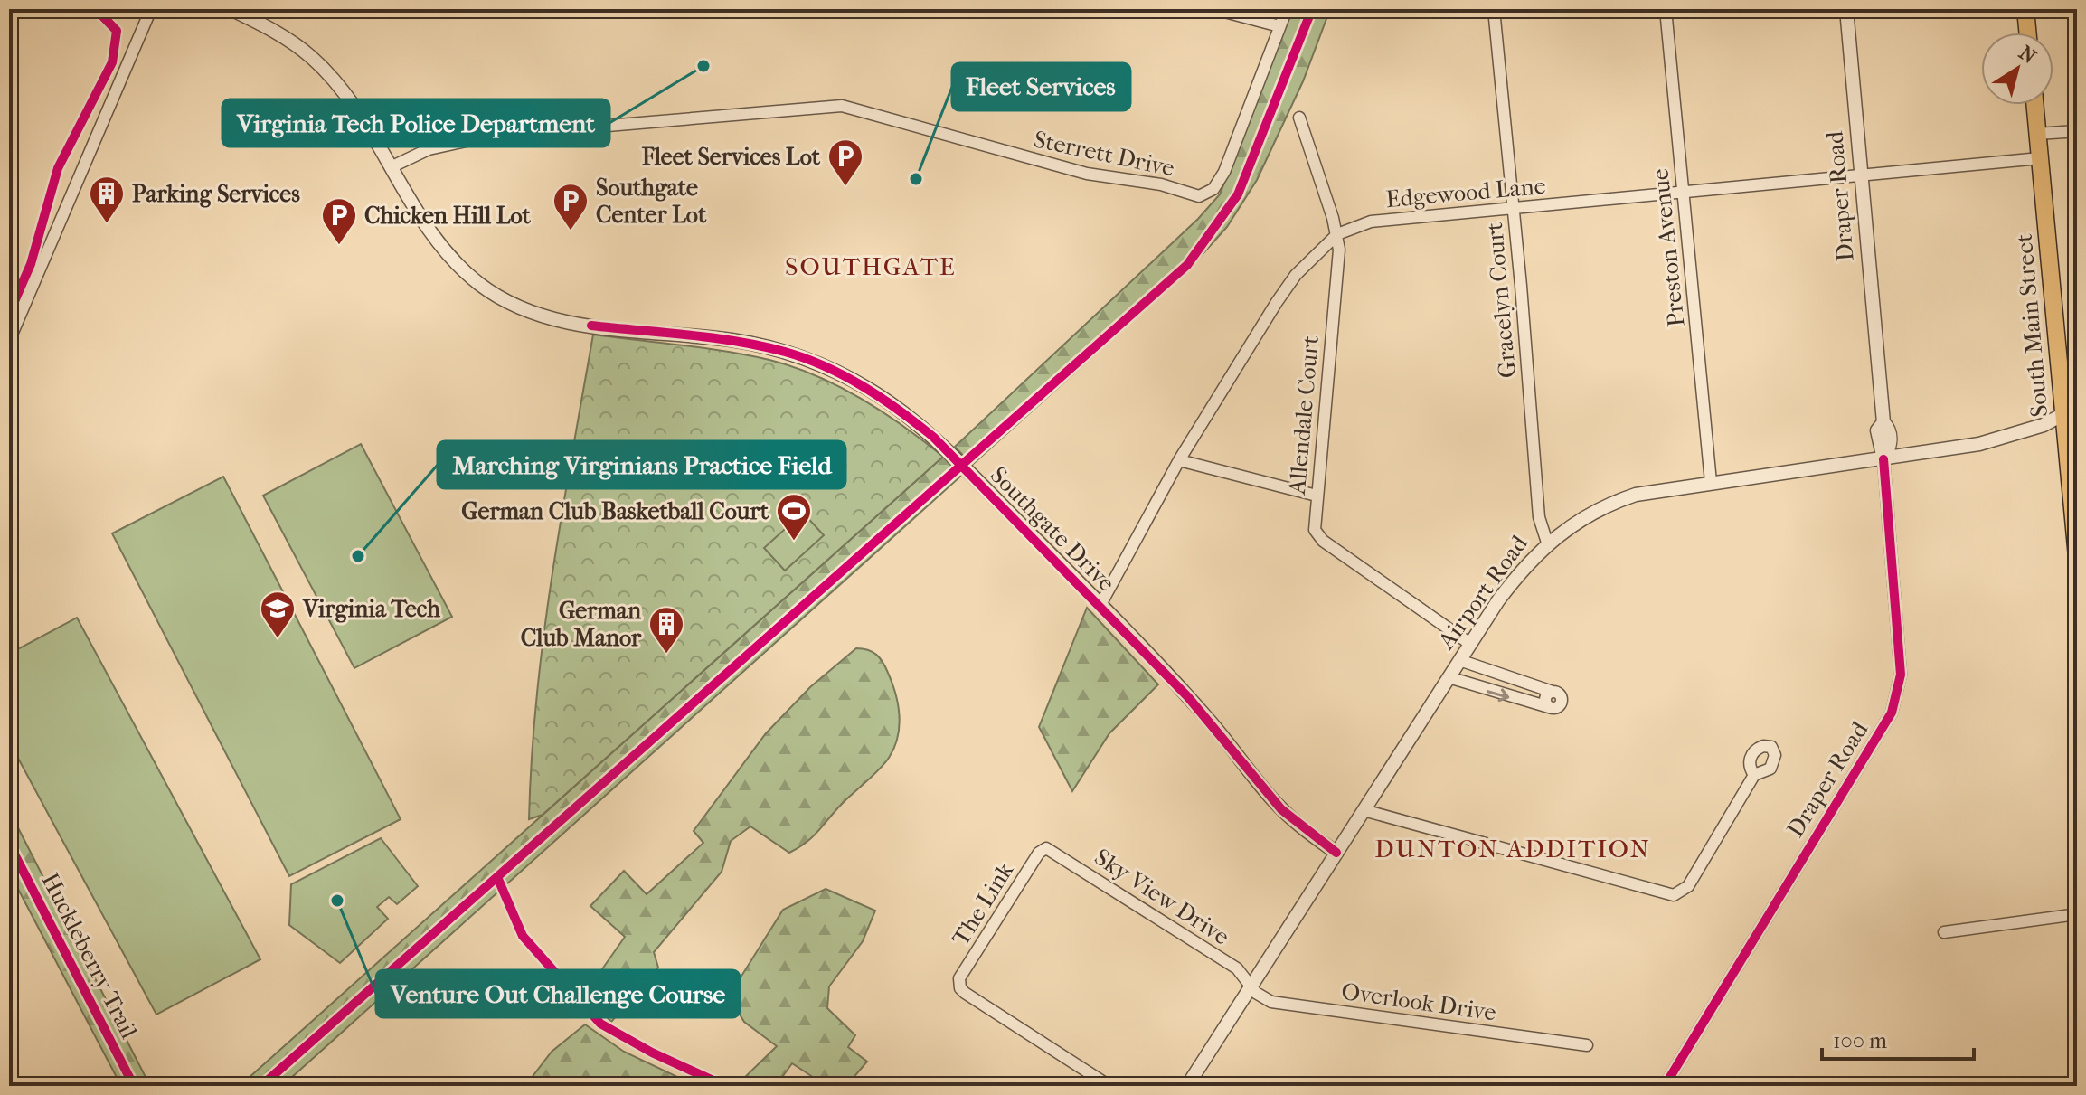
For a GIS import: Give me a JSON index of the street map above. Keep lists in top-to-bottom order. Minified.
{"streets":{"main road":["South Main Street"],"street":["Sterrett Drive","Edgewood Lane","Draper Road","Preston Avenue","Gracelyn Court","Allendale Court","Southgate Drive","Airport Road","Sky View Drive","The Link","Overlook Drive"],"cycle path":["Huckleberry Trail"]},"crossings":[["Sterrett Drive","Southgate Drive"],["Edgewood Lane","Draper Road"],["Edgewood Lane","Preston Avenue"],["Edgewood Lane","Gracelyn Court"],["Edgewood Lane","South Main Street"],["Edgewood Lane","Allendale Court"],["Edgewood Lane","Southgate Drive"],["Draper Road","Airport Road"],["Preston Avenue","Airport Road"],["Gracelyn Court","Airport Road"],["South Main Street","Airport Road"],["Allendale Court","Airport Road"],["Southgate Drive","Airport Road"],["Airport Road","Sky View Drive"],["Airport Road","Overlook Drive"],["Sky View Drive","The Link"],["Sky View Drive","Overlook Drive"]],"districts":["SOUTHGATE","DUNTON ADDITION"],"places":{"other":["Virginia Tech Police Department","Fleet Services","Marching Virginians Practice Field","Venture Out Challenge Course"],"parking":["Fleet Services Lot","Southgate Center Lot","Chicken Hill Lot"],"building":["Parking Services","German Club Manor"],"sports":["German Club Basketball Court"],"school or university":["Virginia Tech"]},"scale_bar":"100 m","north":"top right"}
